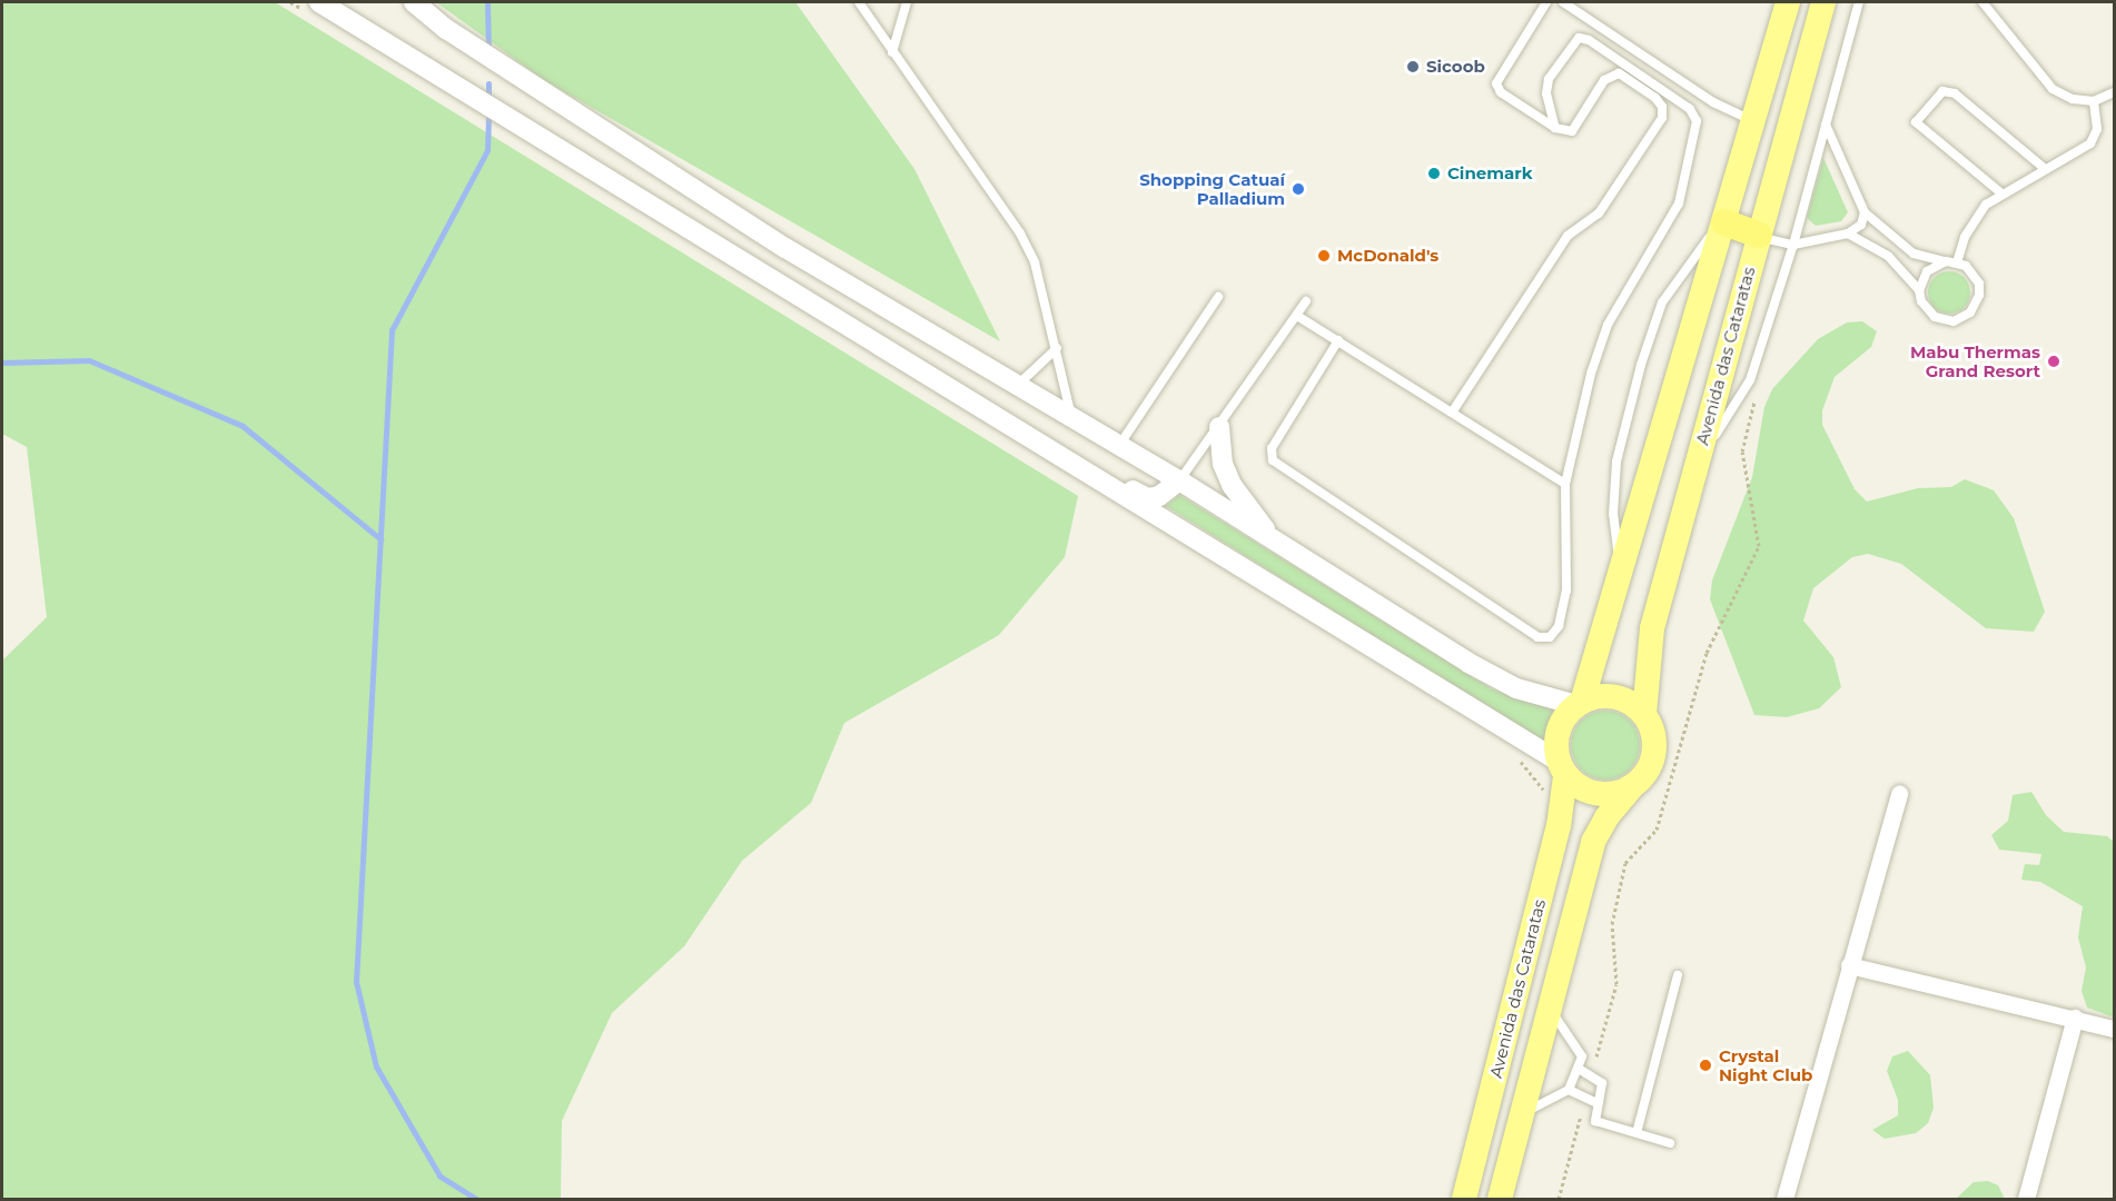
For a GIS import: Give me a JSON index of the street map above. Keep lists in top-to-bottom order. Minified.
{"streets":{"main road":["Avenida das Cataratas"]},"places":["Sicoob","Cinemark","Shopping Catuaí Palladium","McDonald's","Mabu Thermas Grand Resort","Crystal Night Club"]}
